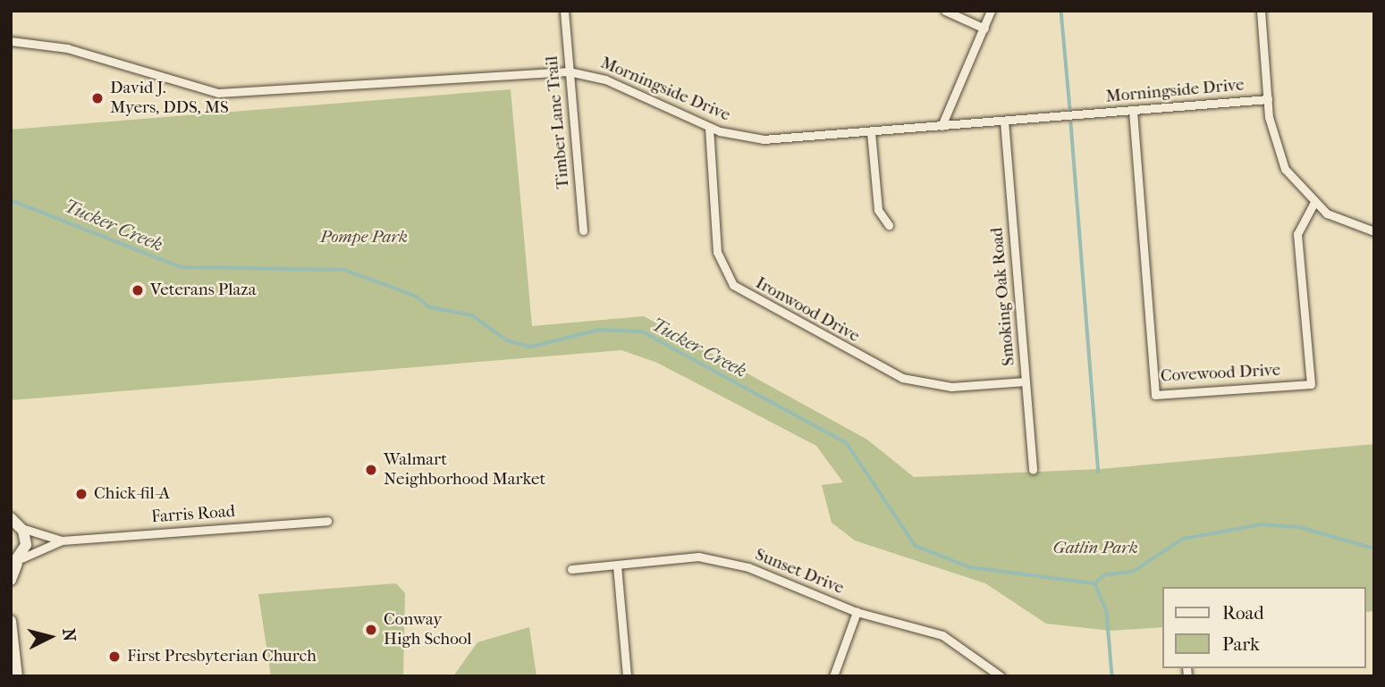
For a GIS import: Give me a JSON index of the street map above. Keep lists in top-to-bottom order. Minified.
{"streets":{"street":["Morningside Drive","Timber Lane Trail","Smoking Oak Road","Ironwood Drive","Covewood Drive","Farris Road","Sunset Drive"]},"crossings":[["Morningside Drive","Timber Lane Trail"],["Morningside Drive","Smoking Oak Road"],["Morningside Drive","Ironwood Drive"],["Morningside Drive","Covewood Drive"],["Smoking Oak Road","Ironwood Drive"]],"water":["Tucker Creek"],"parks":["Pompe Park","Gatlin Park"],"places":["David J. Myers, DDS, MS","Veterans Plaza","Walmart Neighborhood Market","Chick-fil-A","Conway High School","First Presbyterian Church"],"legend":["Road","Park"],"north":"right"}
